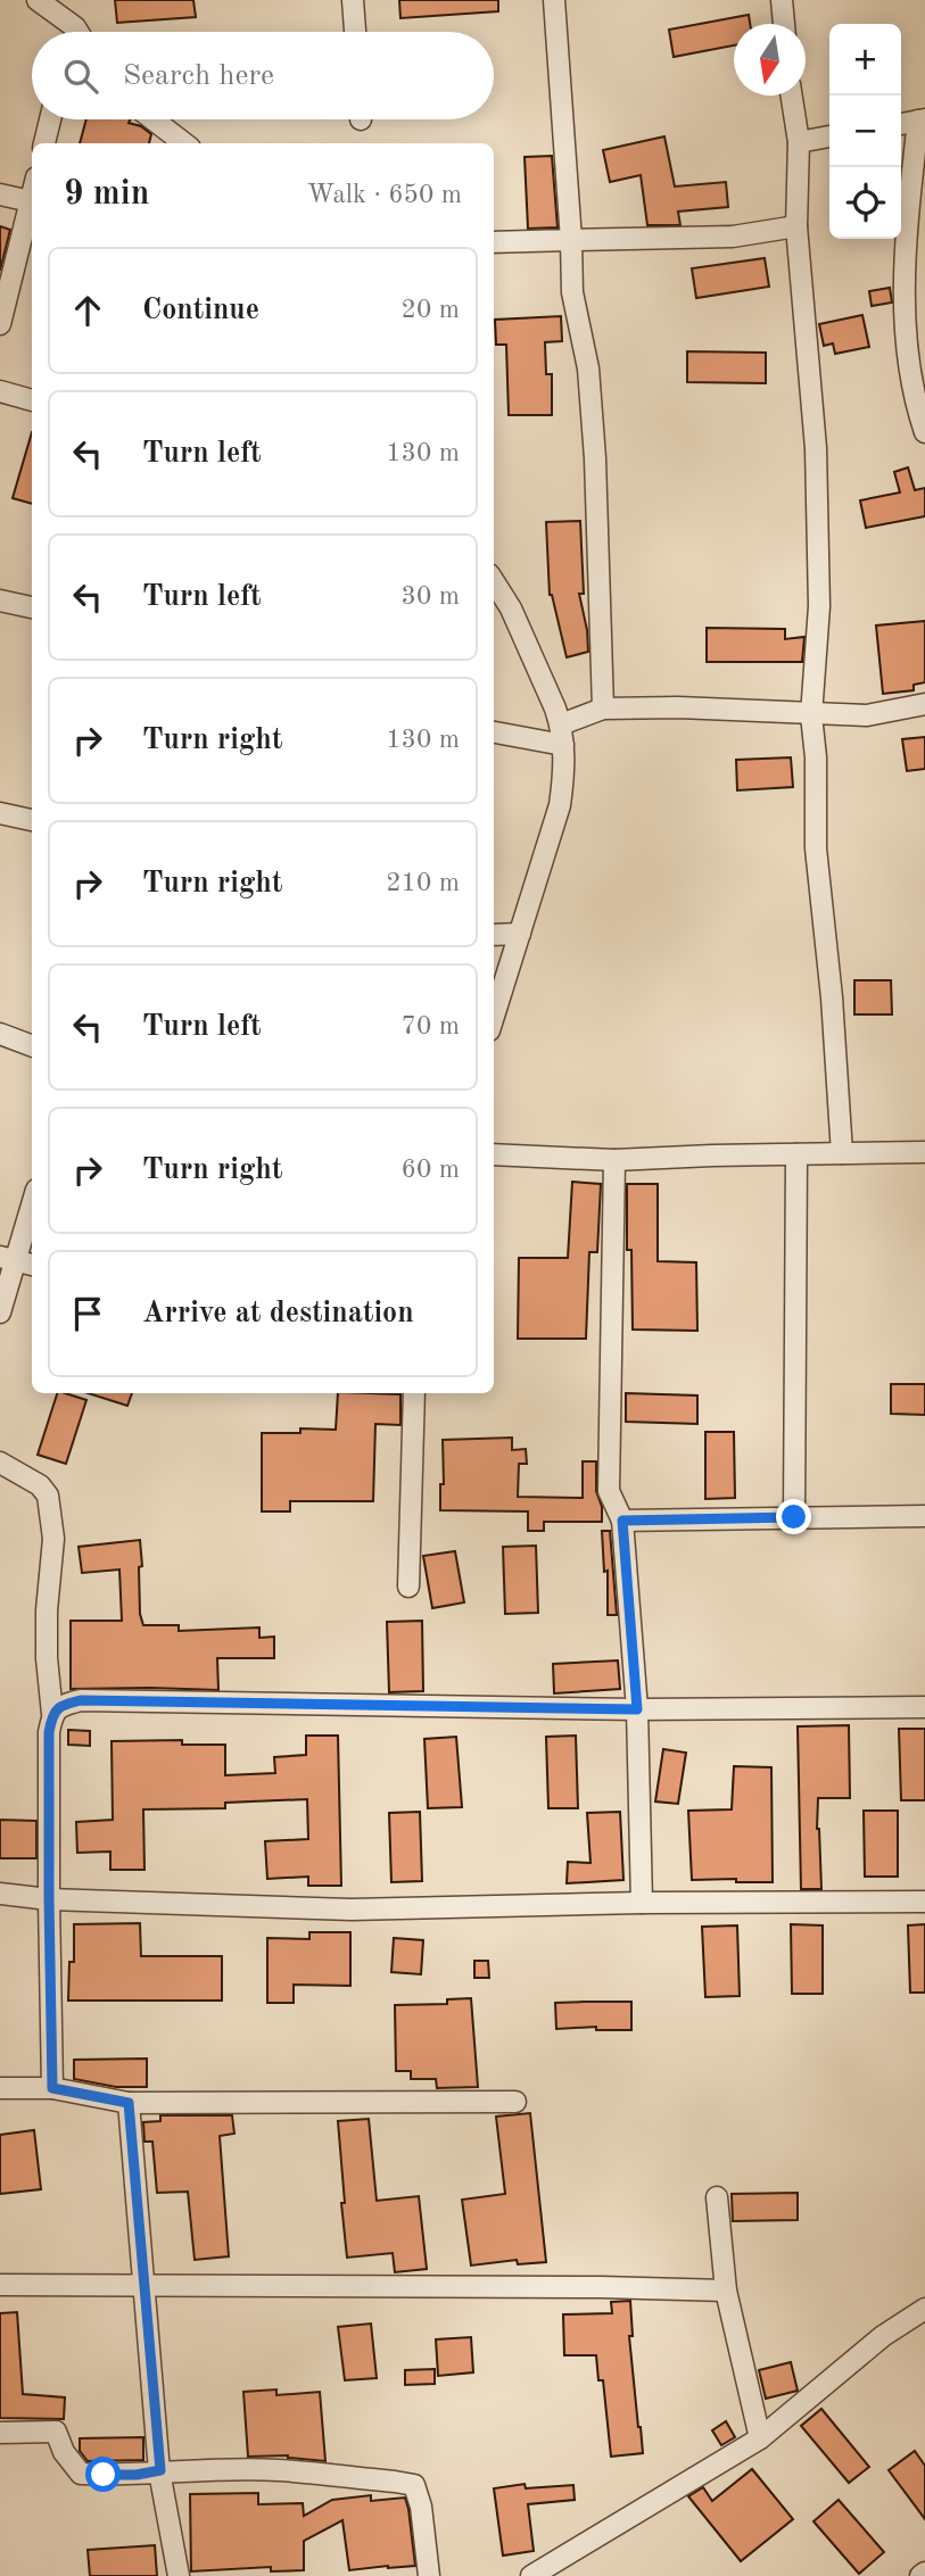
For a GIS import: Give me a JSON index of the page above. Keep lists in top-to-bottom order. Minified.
{"north":"bottom","page":{"map_buttons":["+","−"],"search":"Search here","heading":["9 min","Walk · 650 m"],"list":[["Continue","20 m"],["Turn left","130 m"],["Turn left","30 m"],["Turn right","130 m"],["Turn right","210 m"],["Turn left","70 m"],["Turn right","60 m"],"Arrive at destination"]}}
